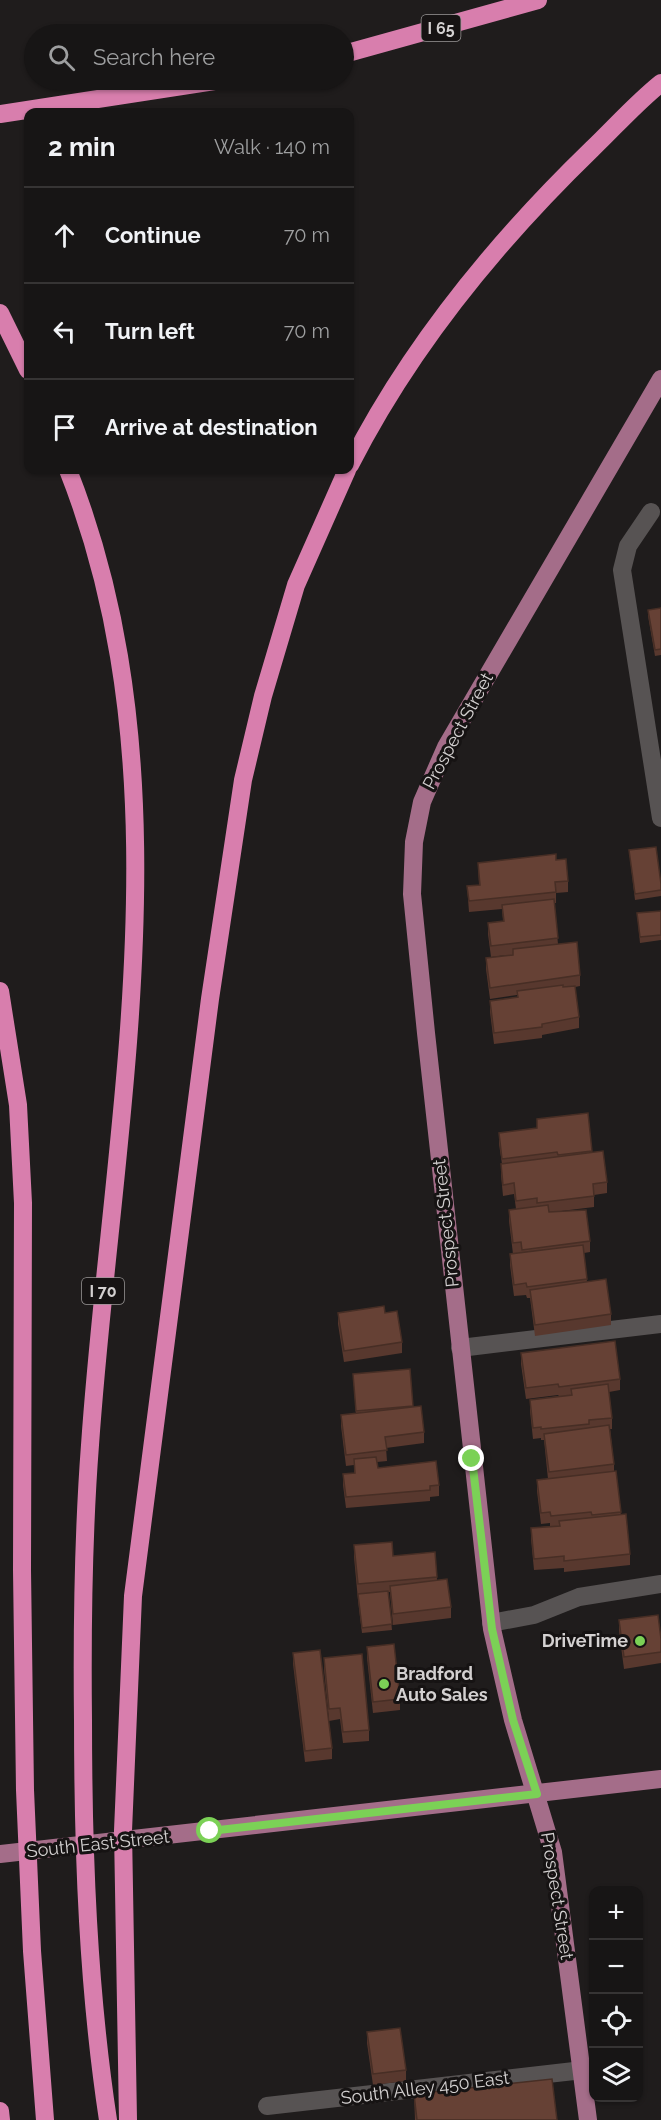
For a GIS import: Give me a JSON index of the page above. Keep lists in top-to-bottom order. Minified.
{"streets":{"highway":["I 65","I 70"],"main road":["Prospect Street","South East Street"],"lane":["South Alley 450 East"]},"crossings":[["Prospect Street","South East Street"],["Prospect Street","South Alley 450 East"]],"places":["DriveTime","Bradford Auto Sales"],"page":{"search":"Search here","heading":["2 min","Walk · 140 m"],"list":[["Continue","70 m"],["Turn left","70 m"],"Arrive at destination"],"map_buttons":["+","−"]}}
